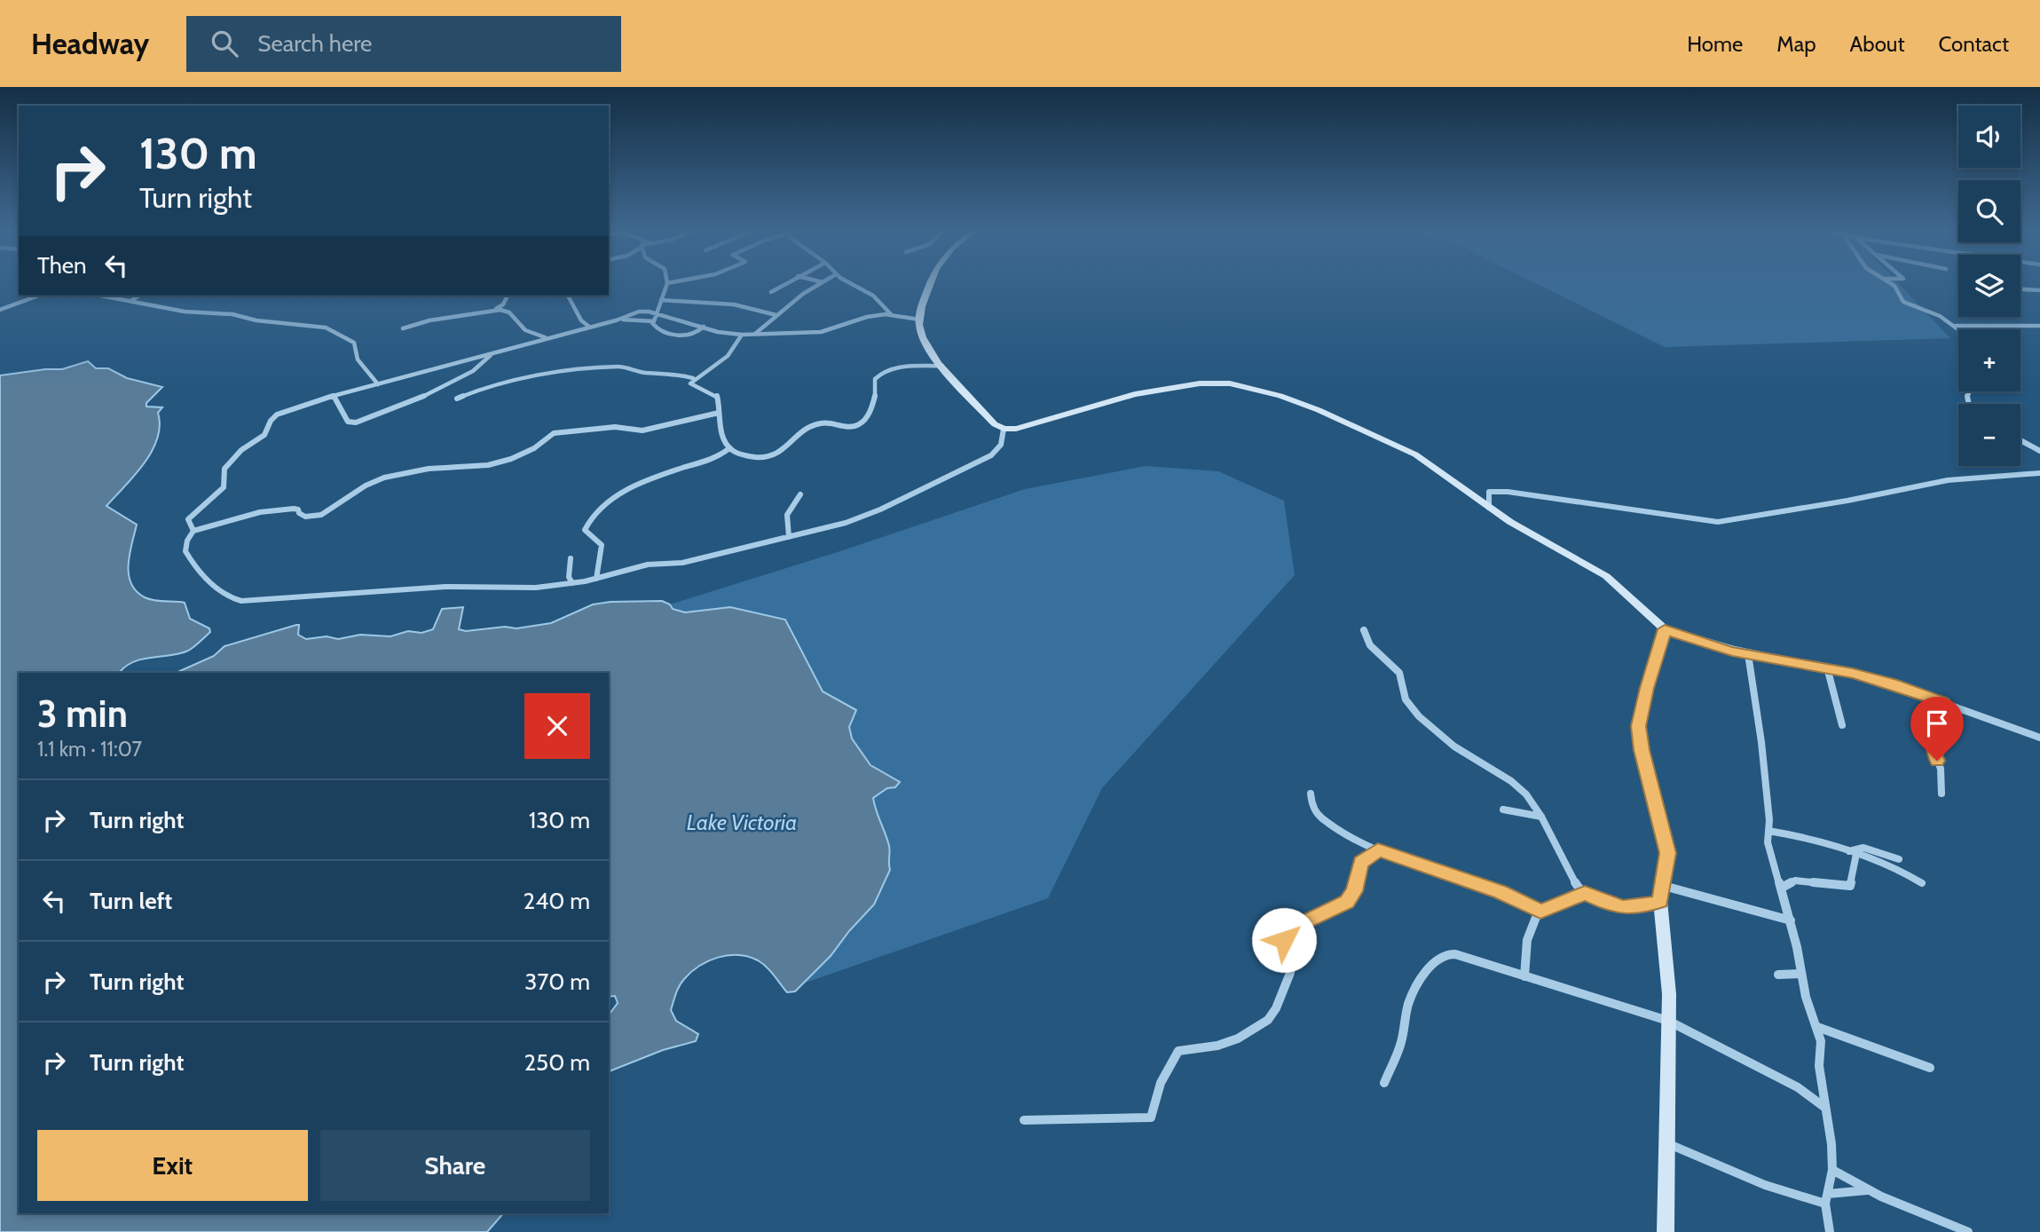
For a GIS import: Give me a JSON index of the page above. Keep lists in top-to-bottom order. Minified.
{"water":["Lake Victoria"],"page":{"header":"Headway","search":"Search here","nav":["Home","Map","About","Contact"],"map_buttons":["+","−"],"turn":["130 m","Turn right"],"then":"Then","heading":["3 min","1.1 km · 11:07"],"list":[{"name":"Turn right","value":"130 m"},{"name":"Turn left","value":"240 m"},{"name":"Turn right","value":"370 m"},{"name":"Turn right","value":"250 m"}],"buttons":["Exit","Share"]}}
